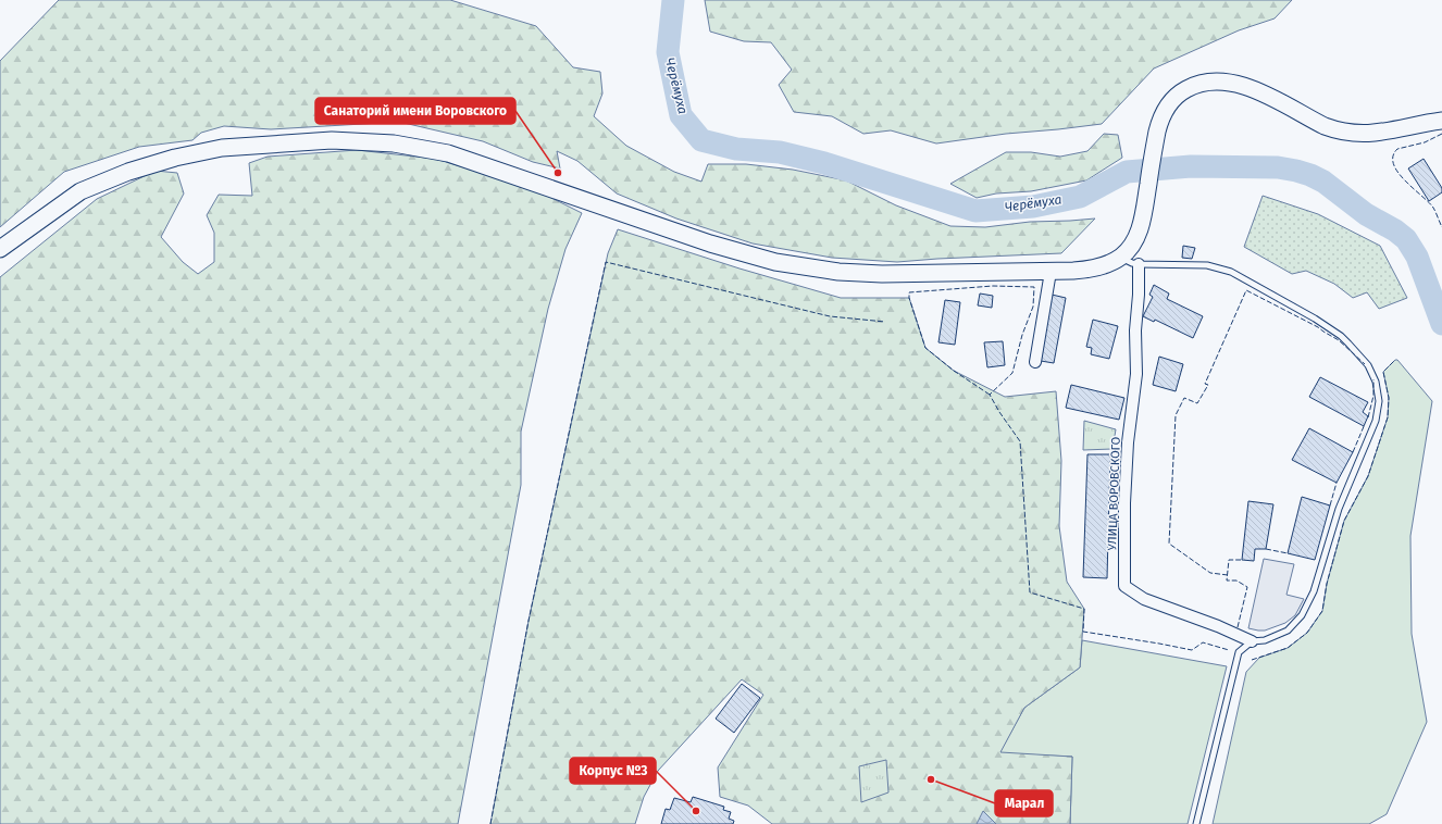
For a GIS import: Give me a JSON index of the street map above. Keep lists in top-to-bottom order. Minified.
{"streets":{"street":["УЛИЦА ВОРОВСКОГО"]},"water":["Черёмуха"],"places":["Санаторий имени Воровского","Марал","Корпус №3"]}
